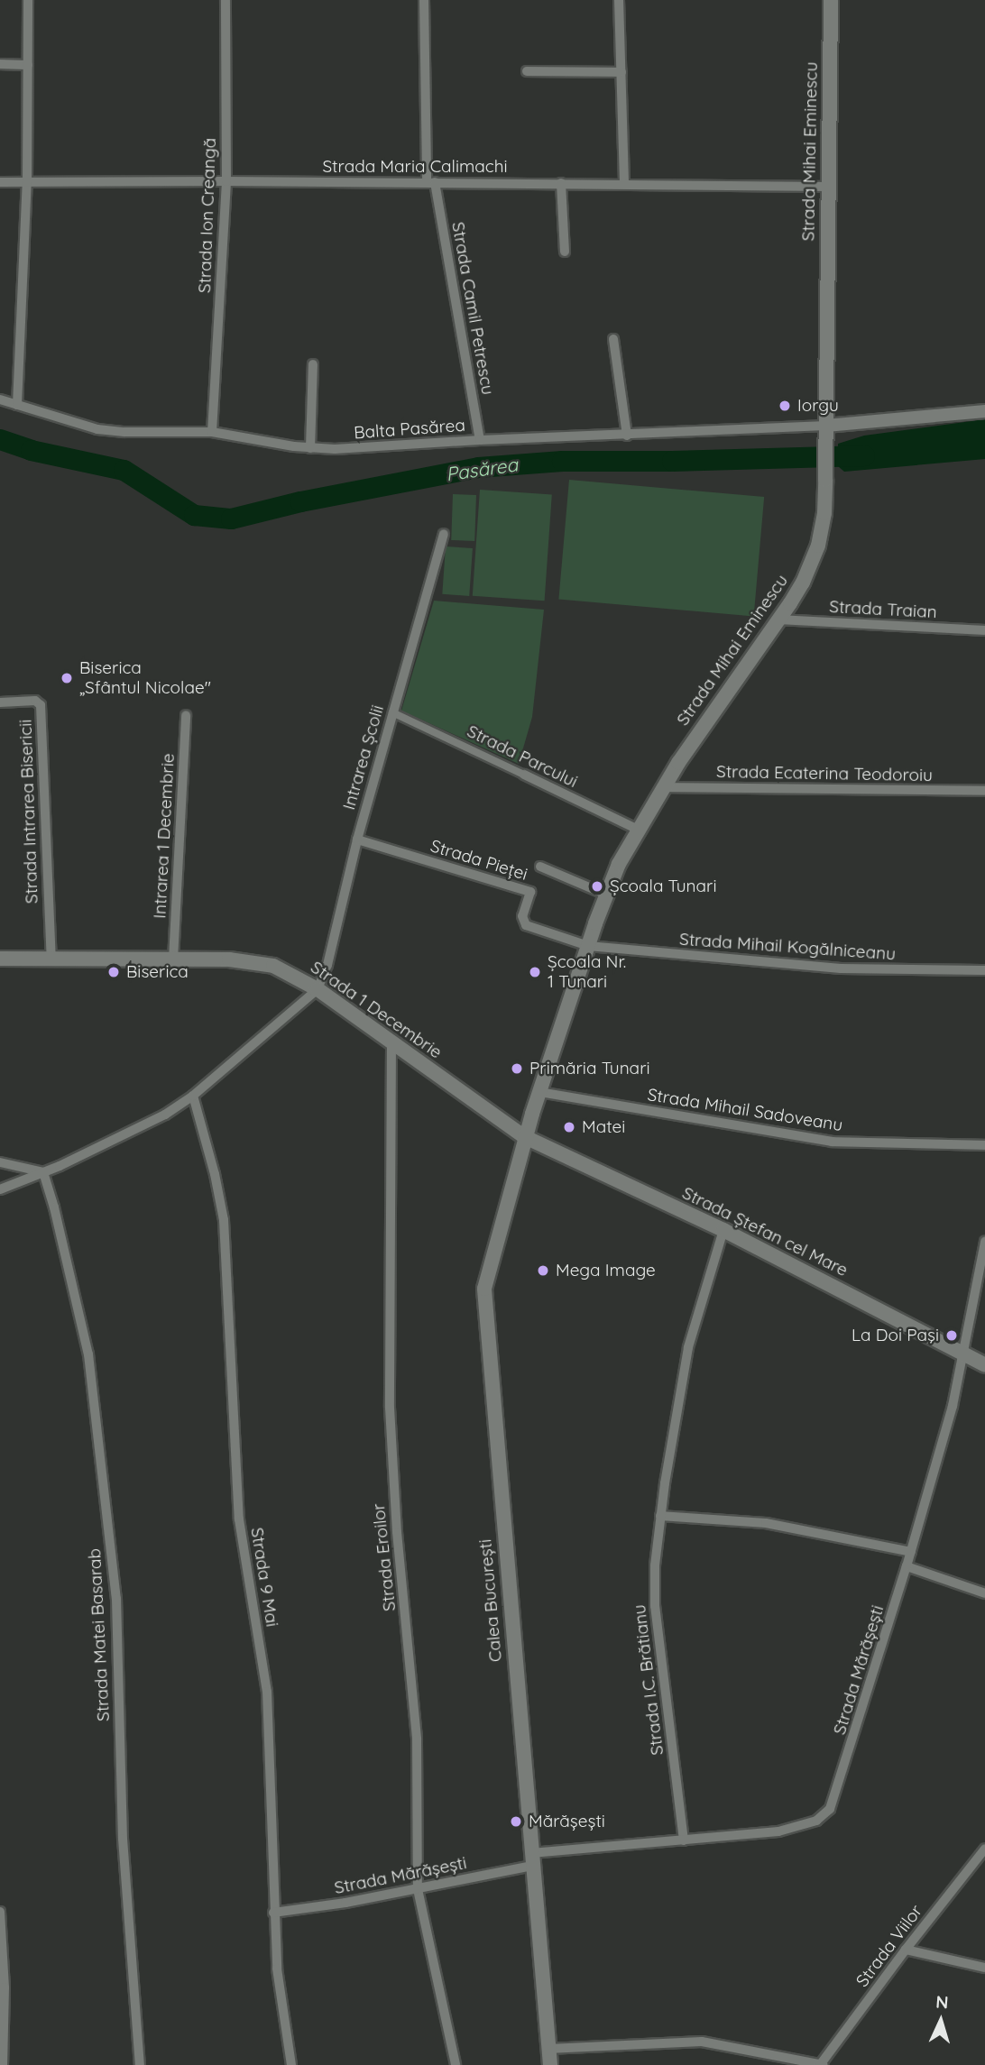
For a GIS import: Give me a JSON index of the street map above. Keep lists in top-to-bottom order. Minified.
{"streets":{"main road":["Strada Mihai Eminescu","Strada 1 Decembrie","Strada Ștefan cel Mare","Calea București"],"street":["Strada Maria Calimachi","Strada Ion Creangă","Strada Camil Petrescu","Balta Pasărea","Strada Traian","Strada Parcului","Intrarea Școlii","Strada Ecaterina Teodoroiu","Strada Intrarea Bisericii","Intrarea 1 Decembrie","Strada Pieței","Strada Mihail Kogălniceanu","Strada Mihail Sadoveanu","Strada Eroilor","Strada 9 Mai","Strada Matei Basarab","Strada Mărășești","Strada I.C. Brătianu","Strada Viilor"]},"crossings":[["Strada Mihai Eminescu","Strada Maria Calimachi"],["Strada Mihai Eminescu","Balta Pasărea"],["Strada Mihai Eminescu","Strada Traian"],["Strada Mihai Eminescu","Strada Parcului"],["Strada Mihai Eminescu","Strada Ecaterina Teodoroiu"],["Strada Mihai Eminescu","Strada Pieței"],["Strada Mihai Eminescu","Strada Mihail Kogălniceanu"],["Strada Mihai Eminescu","Strada 1 Decembrie"],["Strada Mihai Eminescu","Strada Mihail Sadoveanu"],["Strada Mihai Eminescu","Strada Ștefan cel Mare"],["Strada Mihai Eminescu","Calea București"],["Strada Maria Calimachi","Strada Ion Creangă"],["Strada Maria Calimachi","Strada Camil Petrescu"],["Strada Ion Creangă","Balta Pasărea"],["Strada Camil Petrescu","Balta Pasărea"],["Strada Parcului","Intrarea Școlii"],["Intrarea Școlii","Strada Pieței"],["Intrarea Școlii","Strada 1 Decembrie"],["Strada Intrarea Bisericii","Strada 1 Decembrie"],["Intrarea 1 Decembrie","Strada 1 Decembrie"],["Strada Pieței","Strada Mihail Kogălniceanu"],["Strada 1 Decembrie","Strada Ștefan cel Mare"],["Strada 1 Decembrie","Strada Eroilor"],["Strada 1 Decembrie","Calea București"],["Strada Ștefan cel Mare","Calea București"],["Strada Ștefan cel Mare","Strada Mărășești"],["Strada Ștefan cel Mare","Strada I.C. Brătianu"],["Strada Eroilor","Strada Mărășești"],["Strada 9 Mai","Strada Mărășești"],["Calea București","Strada Mărășești"],["Strada Mărășești","Strada I.C. Brătianu"]],"water":["Pasărea"],"places":["Iorgu","Biserica „Sfântul Nicolae\"","Școala Tunari","Biserica","Școala Nr. 1 Tunari","Primăria Tunari","Matei","Mega Image","La Doi Paşi","Mărășești"],"north":"top"}
